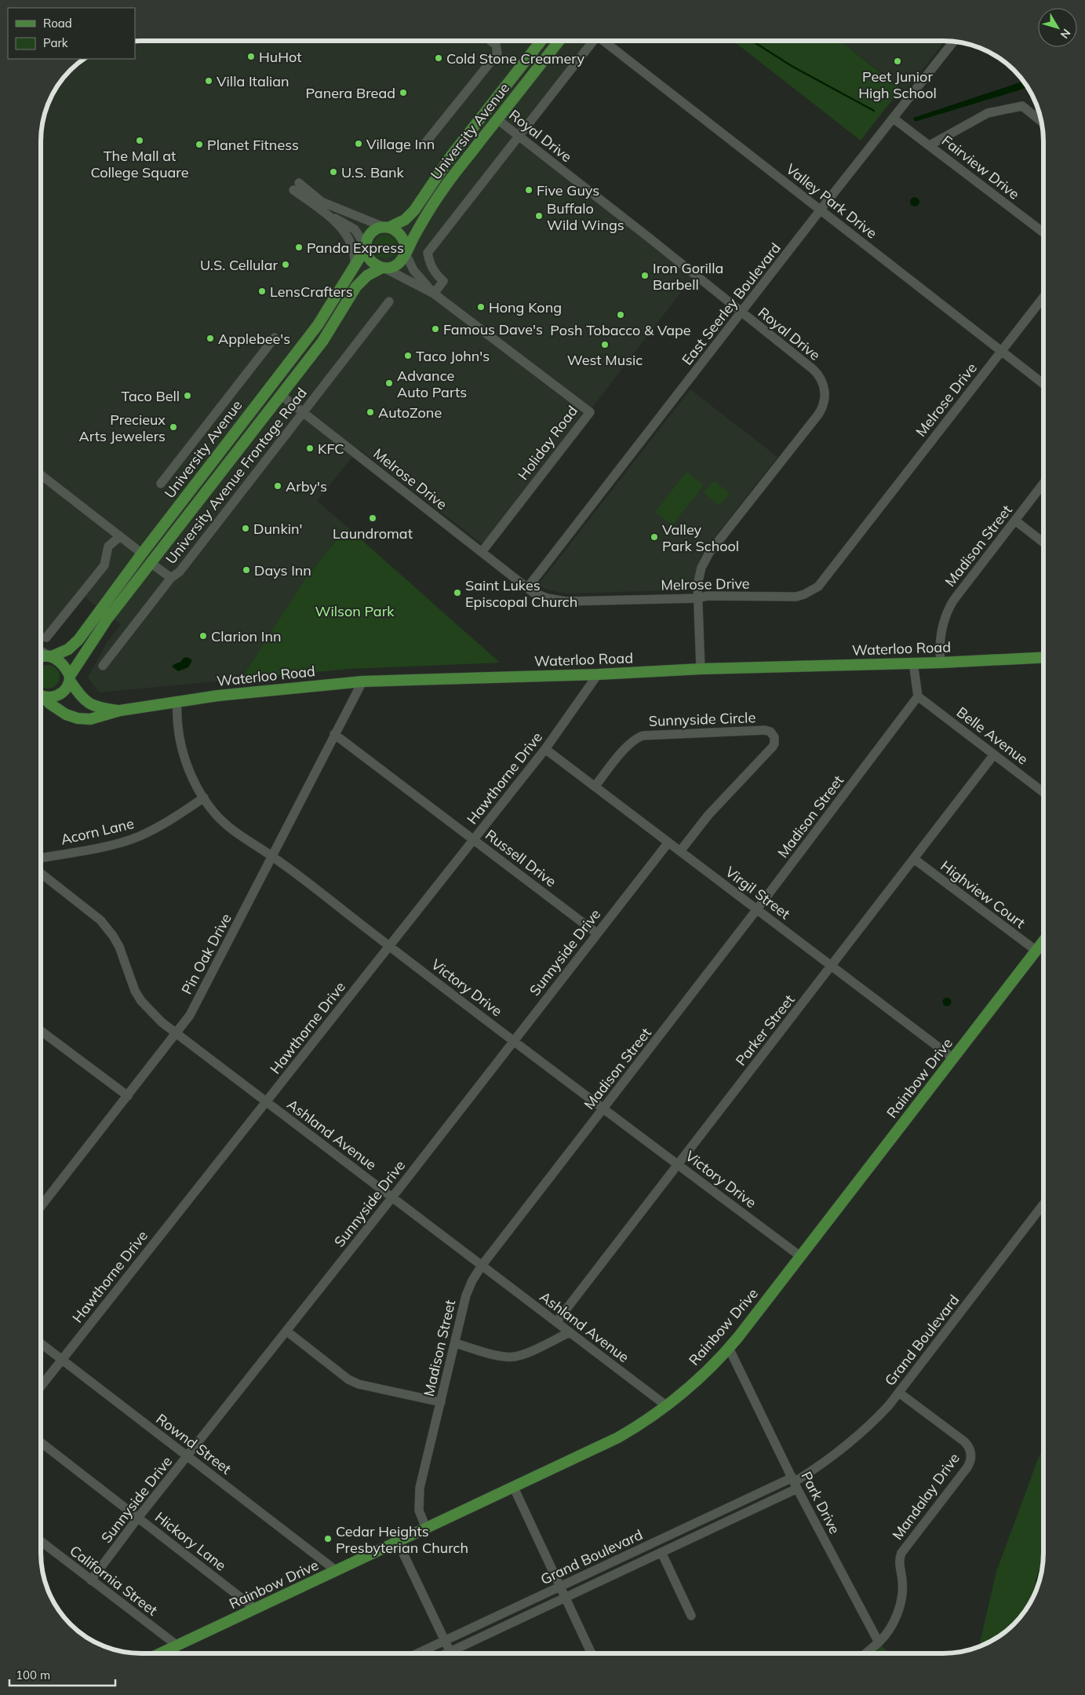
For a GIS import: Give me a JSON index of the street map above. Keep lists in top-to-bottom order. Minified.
{"streets":{"main road":["University Avenue","Waterloo Road","Rainbow Drive"],"street":["Royal Drive","Fairview Drive","Valley Park Drive","East Seerley Boulevard","Melrose Drive","Holiday Road","University Avenue Frontage Road","Madison Street","Sunnyside Circle","Belle Avenue","Hawthorne Drive","Acorn Lane","Russell Drive","Virgil Street","Highview Court","Sunnyside Drive","Pin Oak Drive","Victory Drive","Parker Street","Ashland Avenue","Grand Boulevard","Rownd Street","Mandalay Drive","Park Drive","Hickory Lane","California Street"]},"crossings":[["University Avenue","Royal Drive"],["University Avenue","Melrose Drive"],["University Avenue","Holiday Road"],["University Avenue","Waterloo Road"],["Royal Drive","East Seerley Boulevard"],["Royal Drive","Melrose Drive"],["Royal Drive","Waterloo Road"],["Fairview Drive","East Seerley Boulevard"],["Valley Park Drive","East Seerley Boulevard"],["Valley Park Drive","Melrose Drive"],["East Seerley Boulevard","Melrose Drive"],["Melrose Drive","Holiday Road"],["Melrose Drive","University Avenue Frontage Road"],["Madison Street","Waterloo Road"],["Madison Street","Belle Avenue"],["Madison Street","Virgil Street"],["Madison Street","Victory Drive"],["Madison Street","Rainbow Drive"],["Madison Street","Ashland Avenue"],["Waterloo Road","Hawthorne Drive"],["Waterloo Road","Pin Oak Drive"],["Waterloo Road","Victory Drive"],["Sunnyside Circle","Virgil Street"],["Belle Avenue","Parker Street"],["Hawthorne Drive","Russell Drive"],["Hawthorne Drive","Virgil Street"],["Hawthorne Drive","Victory Drive"],["Hawthorne Drive","Ashland Avenue"],["Hawthorne Drive","Rownd Street"],["Acorn Lane","Victory Drive"],["Russell Drive","Sunnyside Drive"],["Russell Drive","Pin Oak Drive"],["Virgil Street","Sunnyside Drive"],["Virgil Street","Parker Street"],["Virgil Street","Rainbow Drive"],["Highview Court","Parker Street"],["Highview Court","Rainbow Drive"],["Sunnyside Drive","Victory Drive"],["Sunnyside Drive","Ashland Avenue"],["Sunnyside Drive","Rownd Street"],["Sunnyside Drive","Hickory Lane"],["Sunnyside Drive","California Street"],["Pin Oak Drive","Victory Drive"],["Pin Oak Drive","Ashland Avenue"],["Victory Drive","Parker Street"],["Victory Drive","Rainbow Drive"],["Parker Street","Ashland Avenue"],["Rainbow Drive","Ashland Avenue"],["Rainbow Drive","Rownd Street"],["Rainbow Drive","Park Drive"],["Rainbow Drive","Hickory Lane"],["Rainbow Drive","California Street"],["Grand Boulevard","Mandalay Drive"],["Grand Boulevard","Park Drive"],["Mandalay Drive","Park Drive"]],"parks":["Wilson Park"],"places":["HuHot","Cold Stone Creamery","Peet Junior High School","Villa Italian","Panera Bread","The Mall at College Square","Village Inn","Planet Fitness","U.S. Bank","Five Guys","Buffalo Wild Wings","Panda Express","U.S. Cellular","Iron Gorilla Barbell","LensCrafters","Hong Kong","Posh Tobacco & Vape","Famous Dave's","Applebee's","West Music","Taco John's","Advance Auto Parts","Taco Bell","AutoZone","Precieux Arts Jewelers","KFC","Arby's","Laundromat","Dunkin'","Valley Park School","Days Inn","Saint Lukes Episcopal Church","Clarion Inn","Cedar Heights Presbyterian Church"],"legend":["Road","Park"],"scale_bar":"100 m","north":"bottom right"}
